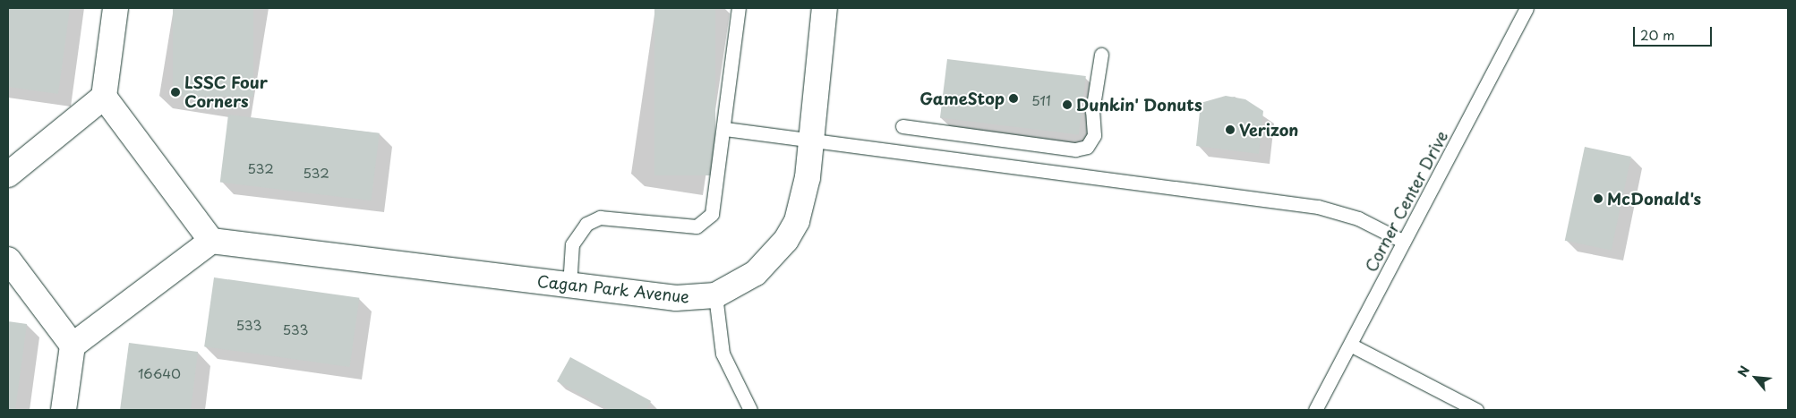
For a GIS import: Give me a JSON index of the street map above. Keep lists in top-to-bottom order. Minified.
{"streets":{"street":["Cagan Park Avenue"],"lane":["Corner Center Drive"]},"places":["LSSC Four Corners","GameStop","Dunkin' Donuts","Verizon","McDonald's"],"house_numbers":["511","532","532","533","533","16640"],"scale_bar":"20 m","north":"top left"}
